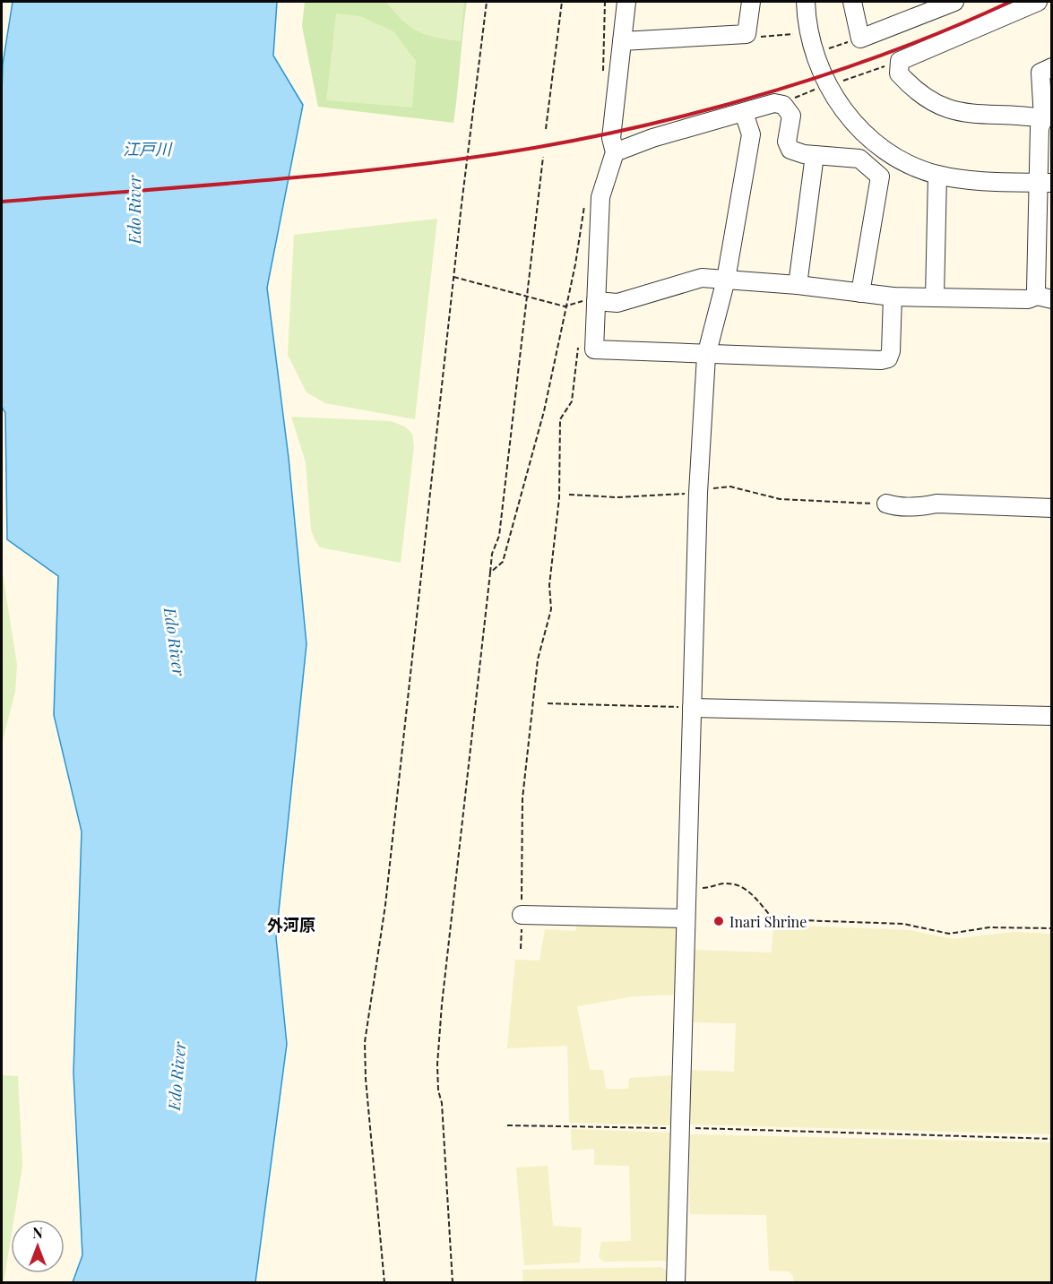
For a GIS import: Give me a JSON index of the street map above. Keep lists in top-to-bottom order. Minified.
{"districts":["外河原"],"water":["江戸川","Edo River"],"places":["Inari Shrine"],"north":"top"}
